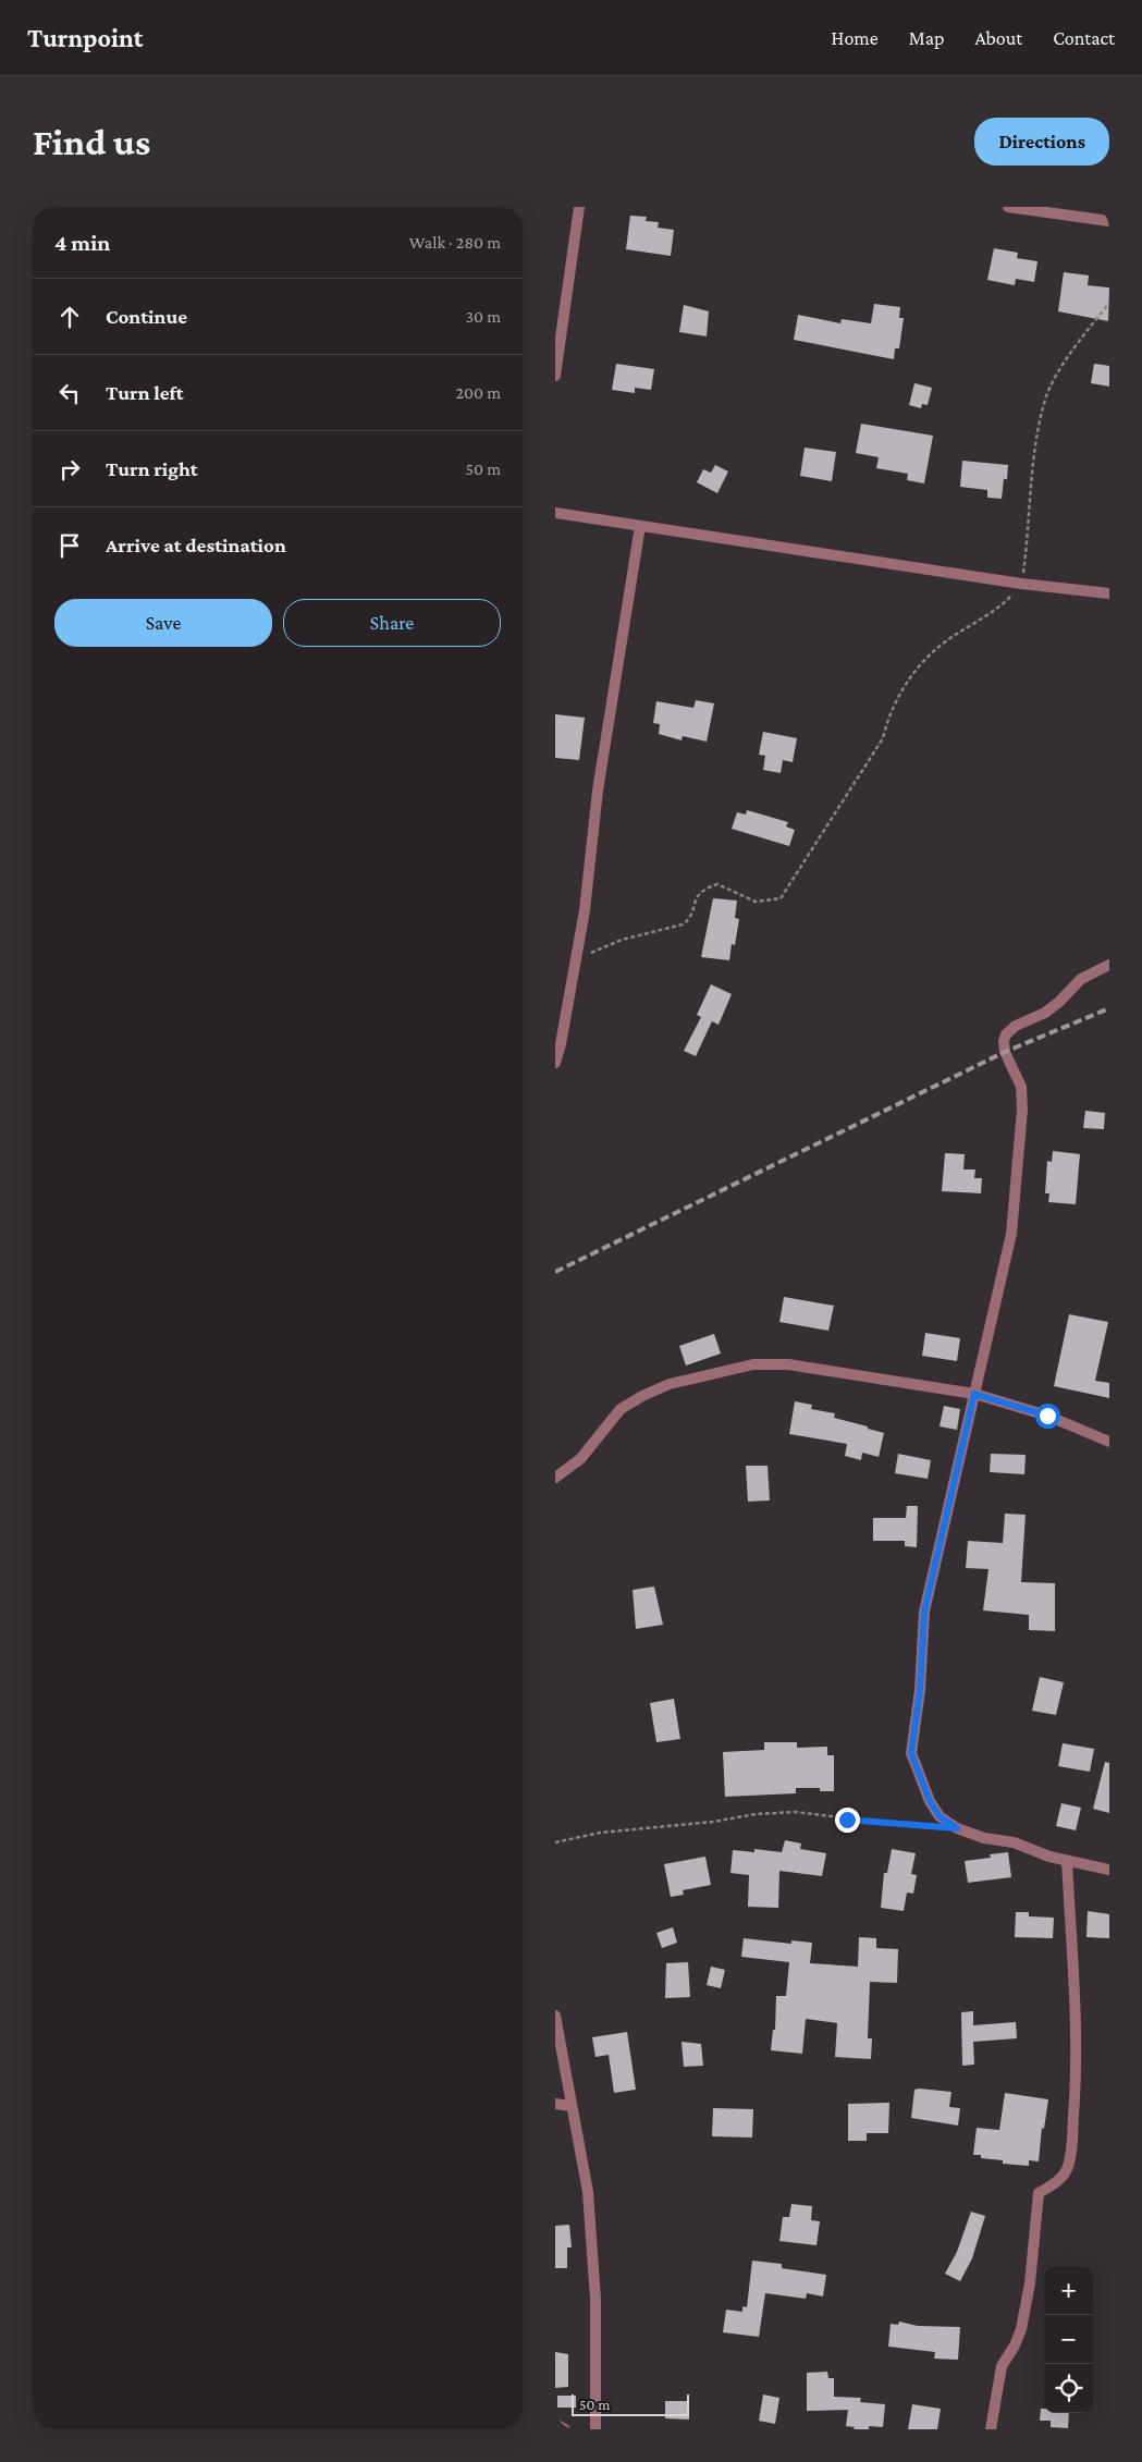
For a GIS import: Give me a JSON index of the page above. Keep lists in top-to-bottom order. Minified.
{"scale_bar":"50 m","page":{"header":"Turnpoint","nav":["Home","Map","About","Contact"],"buttons":["Directions",["Save","Share"]],"title":"Find us","heading":["4 min","Walk · 280 m"],"list":[["Continue","30 m"],["Turn left","200 m"],["Turn right","50 m"],"Arrive at destination"],"map_buttons":["+","−"],"scale":"50 m"}}
